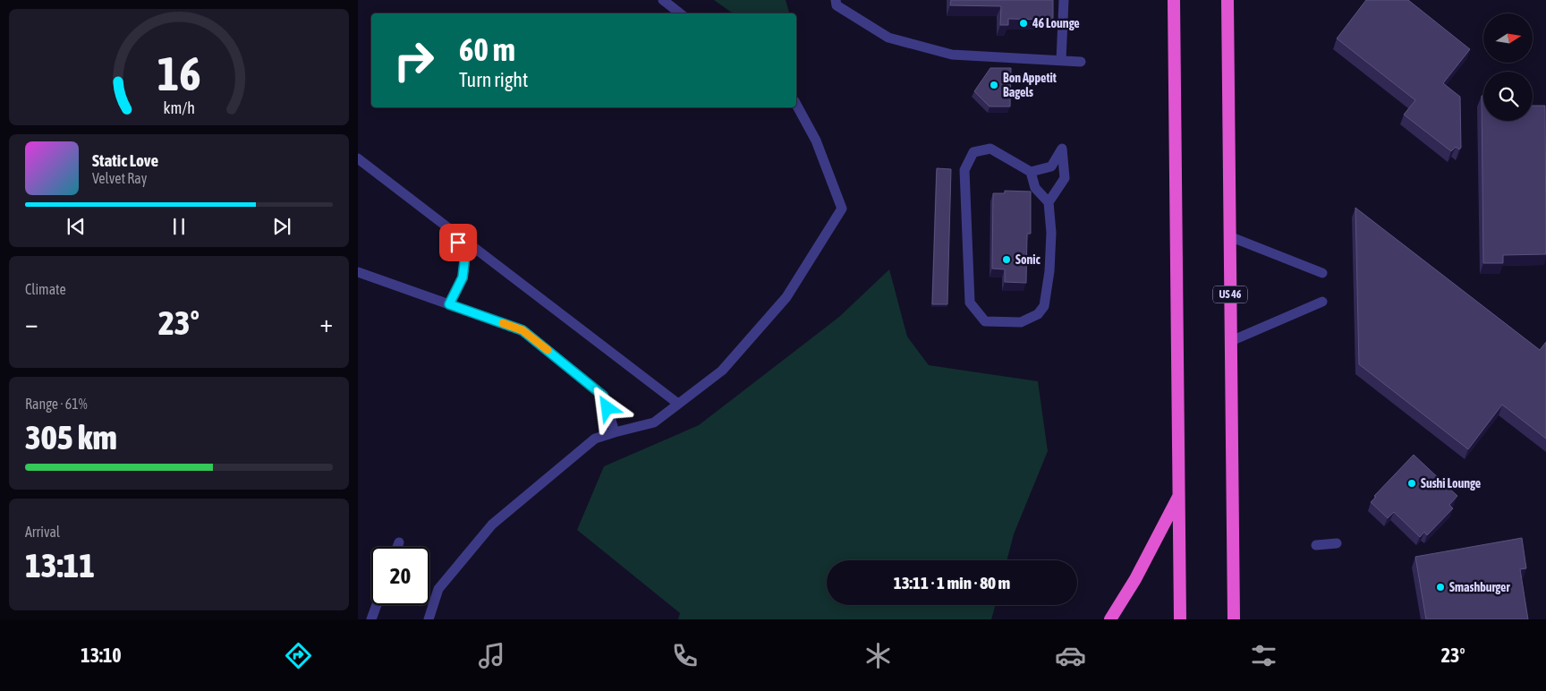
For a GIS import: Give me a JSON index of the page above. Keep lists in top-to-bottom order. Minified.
{"streets":{"highway":["US 46"]},"places":["46 Lounge","Bon Appetit Bagels","Sonic","Sushi Lounge","Smashburger"],"north":"right","page":{"turn":["60 m","Turn right"],"song":["Static Love","Velvet Ray"],"tile":["Climate",["Range · 61%","305 km"],["Arrival","13:11"]],"heat":["−","23°","+"],"limit":"20","trip":"13:11 · 1 min · 80 m","tabs":["13:10","23°"],"gauge":["16","km/h"]}}
